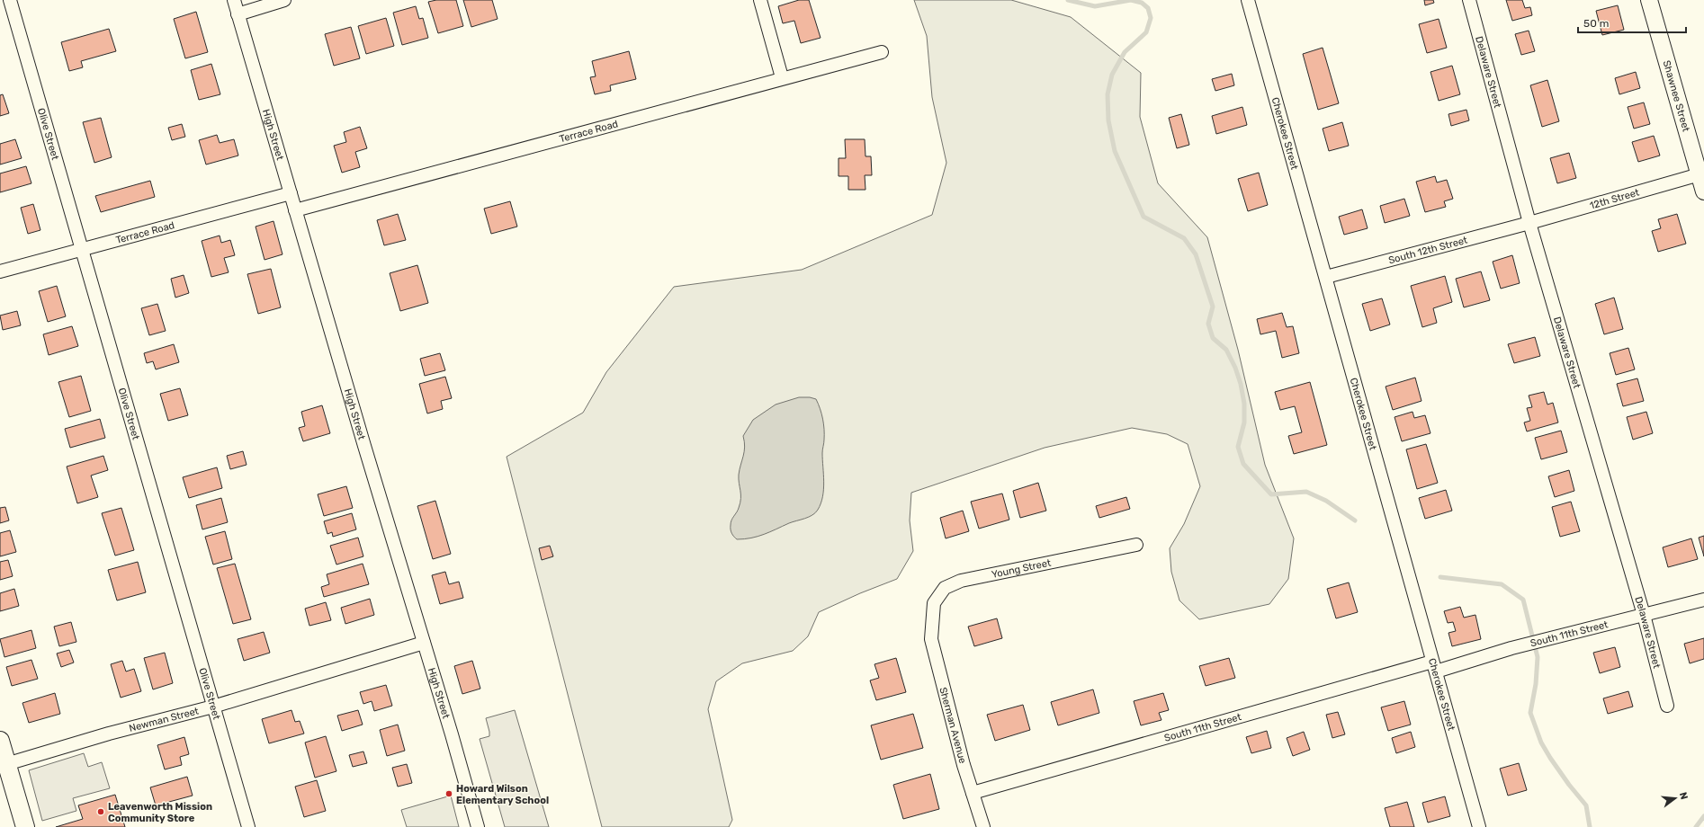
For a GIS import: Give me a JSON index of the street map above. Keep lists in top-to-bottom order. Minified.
{"streets":{"street":["Delaware Street","Shawnee Street","Terrace Road","Cherokee Street","Olive Street","High Street","12th Street","South 12th Street","Young Street","South 11th Street","Newman Street","Sherman Avenue"]},"crossings":[["Delaware Street","12th Street"],["Delaware Street","South 12th Street"],["Delaware Street","South 11th Street"],["Shawnee Street","12th Street"],["Terrace Road","Olive Street"],["Terrace Road","High Street"],["Cherokee Street","South 12th Street"],["Cherokee Street","South 11th Street"],["Olive Street","Newman Street"],["High Street","Newman Street"],["12th Street","South 12th Street"],["Young Street","Sherman Avenue"],["South 11th Street","Sherman Avenue"]],"places":["Howard Wilson Elementary School","Leavenworth Mission Community Store"],"scale_bar":"50 m","north":"right"}
